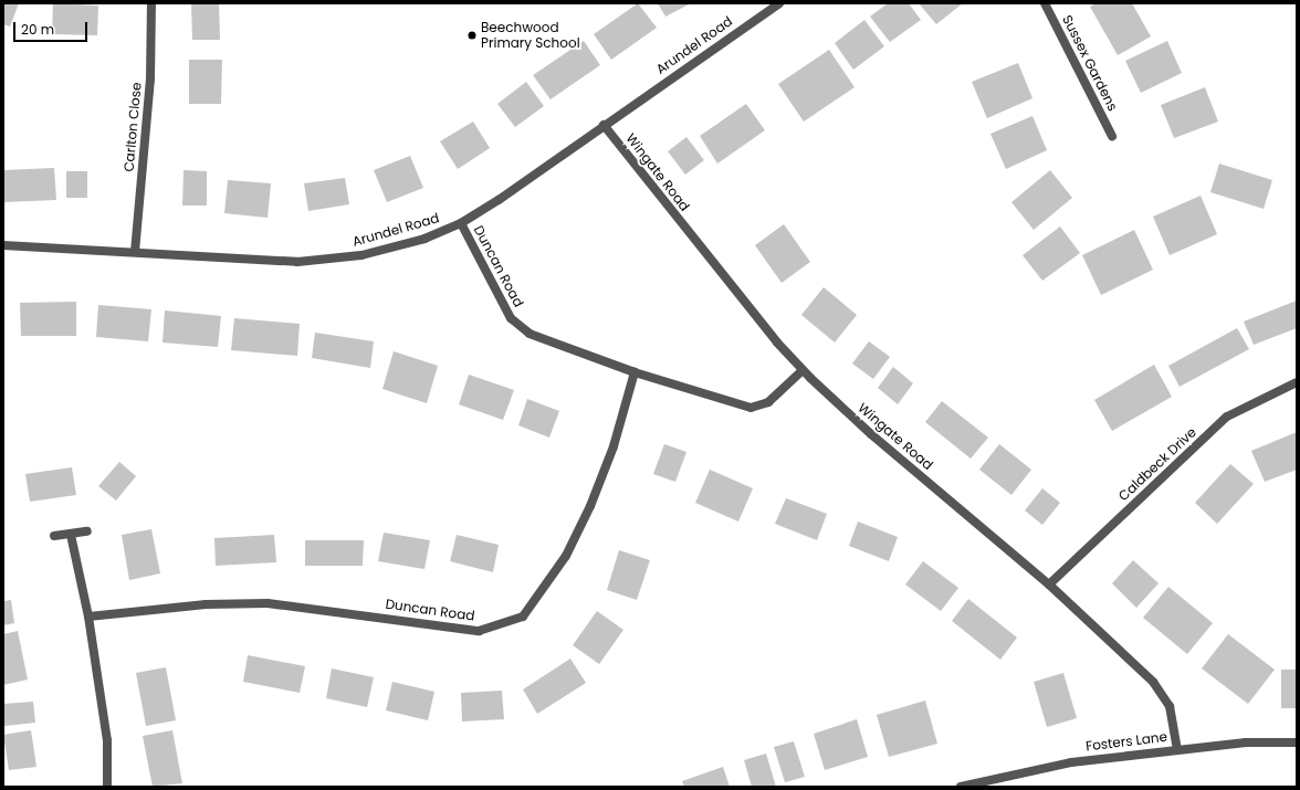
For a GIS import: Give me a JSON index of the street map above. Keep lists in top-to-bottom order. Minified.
{"streets":{"street":["Arundel Road","Sussex Gardens","Carlton Close","Wingate Road","Duncan Road","Caldbeck Drive","Fosters Lane"]},"crossings":[["Arundel Road","Carlton Close"],["Arundel Road","Wingate Road"],["Arundel Road","Duncan Road"],["Wingate Road","Duncan Road"],["Wingate Road","Caldbeck Drive"],["Wingate Road","Fosters Lane"]],"places":["Beechwood Primary School"],"scale_bar":"20 m"}
